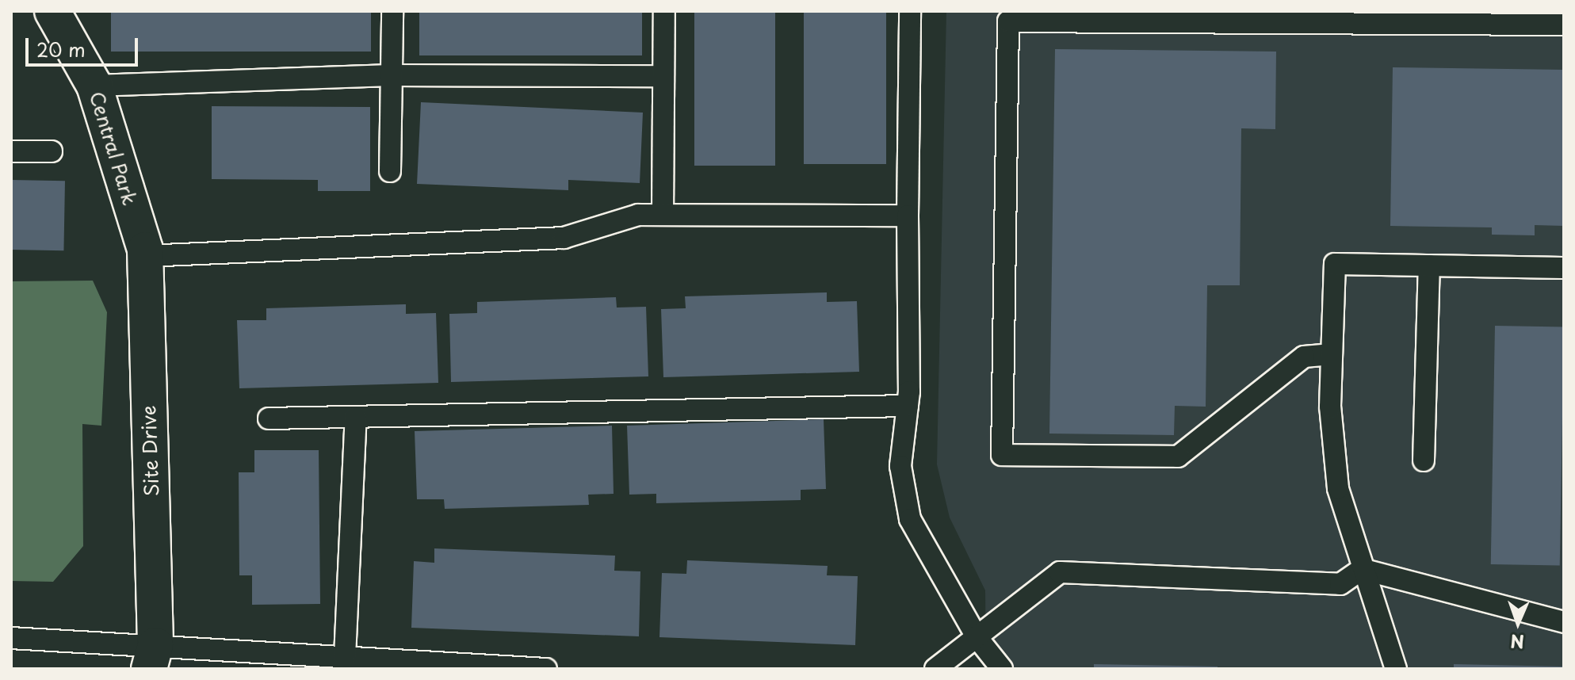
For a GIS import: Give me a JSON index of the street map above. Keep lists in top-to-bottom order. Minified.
{"streets":{"street":["Central Park","Site Drive"]},"crossings":[["Central Park","Site Drive"]],"scale_bar":"20 m","north":"bottom"}
